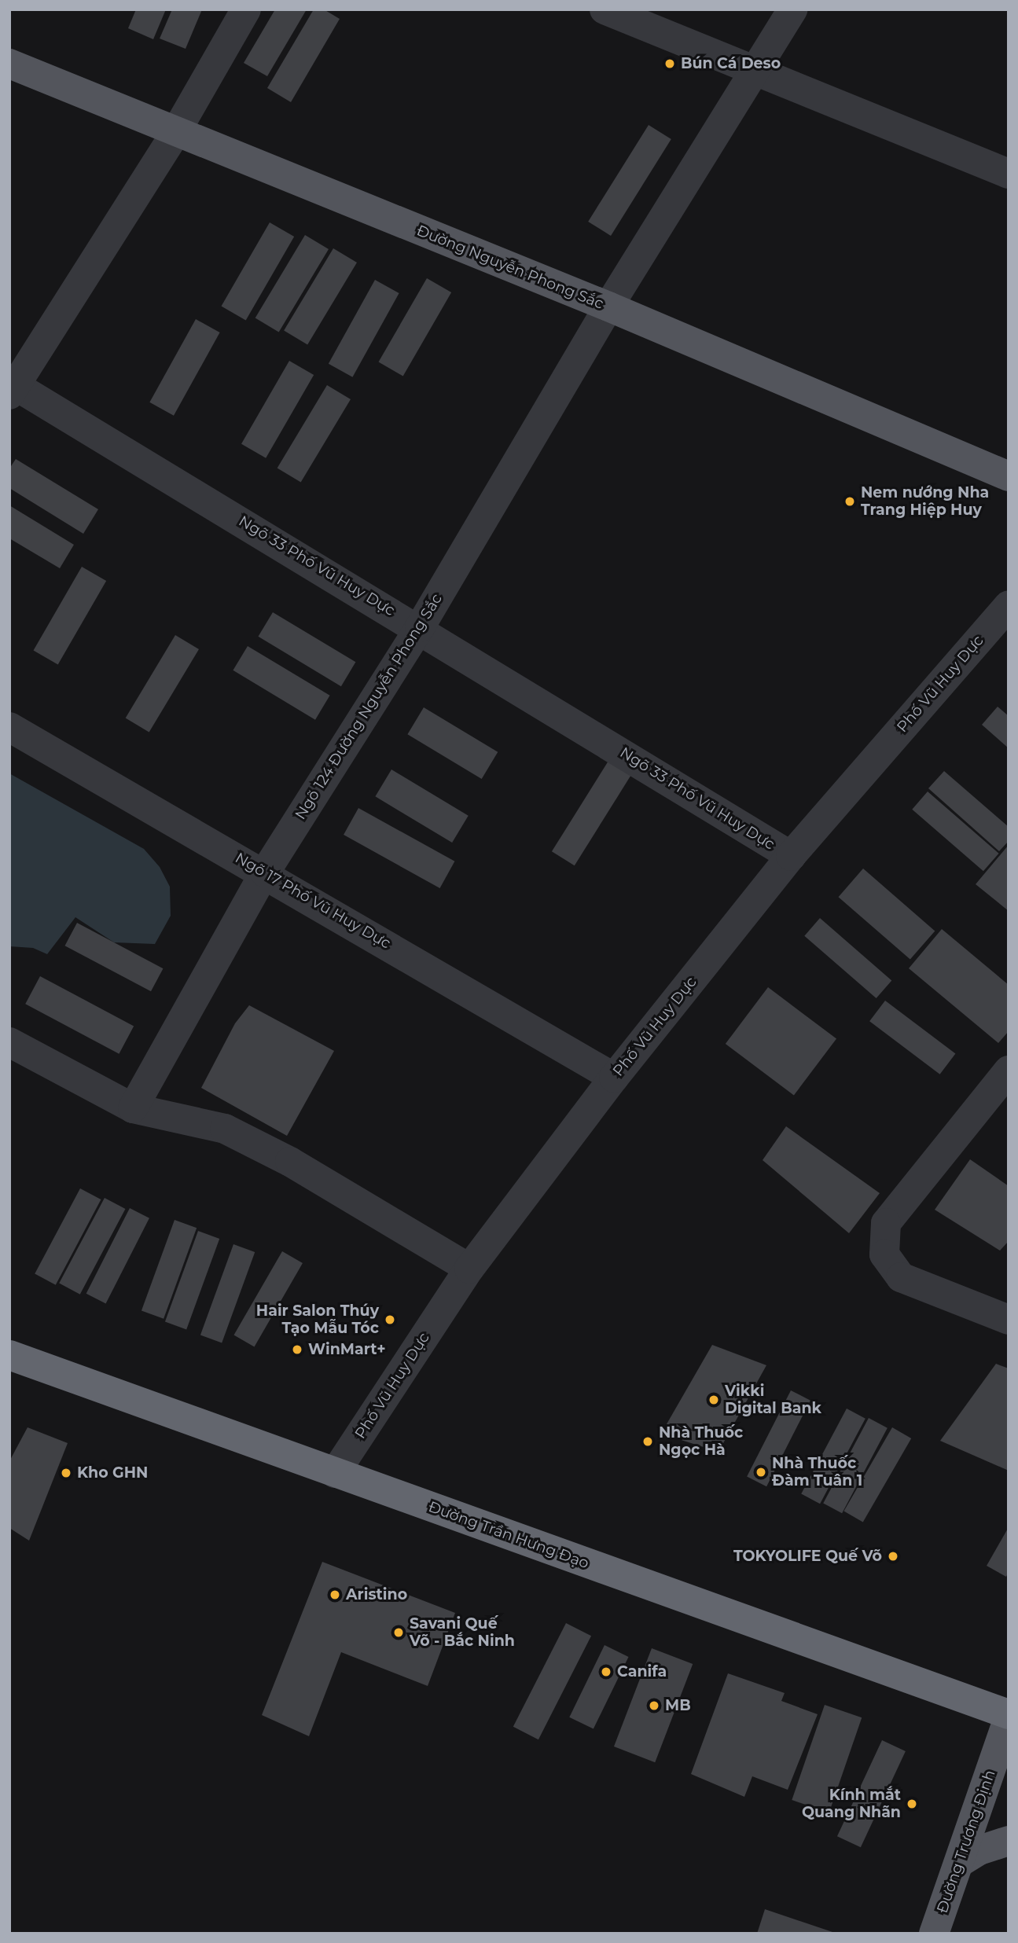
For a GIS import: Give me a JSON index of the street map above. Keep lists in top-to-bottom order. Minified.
{"streets":{"highway":["Đường Trần Hưng Đạo"],"main road":["Đường Nguyễn Phong Sắc","Đường Trương Định"],"street":["Ngõ 33 Phố Vũ Huy Dực","Phố Vũ Huy Dực","Ngõ 124 Đường Nguyễn Phong Sắc","Ngõ 17 Phố Vũ Huy Dực"]},"crossings":[["Đường Nguyễn Phong Sắc","Ngõ 124 Đường Nguyễn Phong Sắc"],["Ngõ 33 Phố Vũ Huy Dực","Phố Vũ Huy Dực"],["Ngõ 33 Phố Vũ Huy Dực","Ngõ 124 Đường Nguyễn Phong Sắc"],["Phố Vũ Huy Dực","Ngõ 17 Phố Vũ Huy Dực"],["Phố Vũ Huy Dực","Đường Trần Hưng Đạo"],["Ngõ 124 Đường Nguyễn Phong Sắc","Ngõ 17 Phố Vũ Huy Dực"]],"places":["Bún Cá Deso","Nem nướng Nha Trang Hiệp Huy","Hair Salon Thúy Tạo Mẫu Tóc","WinMart+","Vikki Digital Bank","Nhà Thuốc Ngọc Hà","Nhà Thuốc Đàm Tuân 1","Kho GHN","TOKYOLIFE Quế Võ","Aristino","Savani Quế Võ - Bắc Ninh","Canifa","MB","Kính mắt Quang Nhãn"]}
